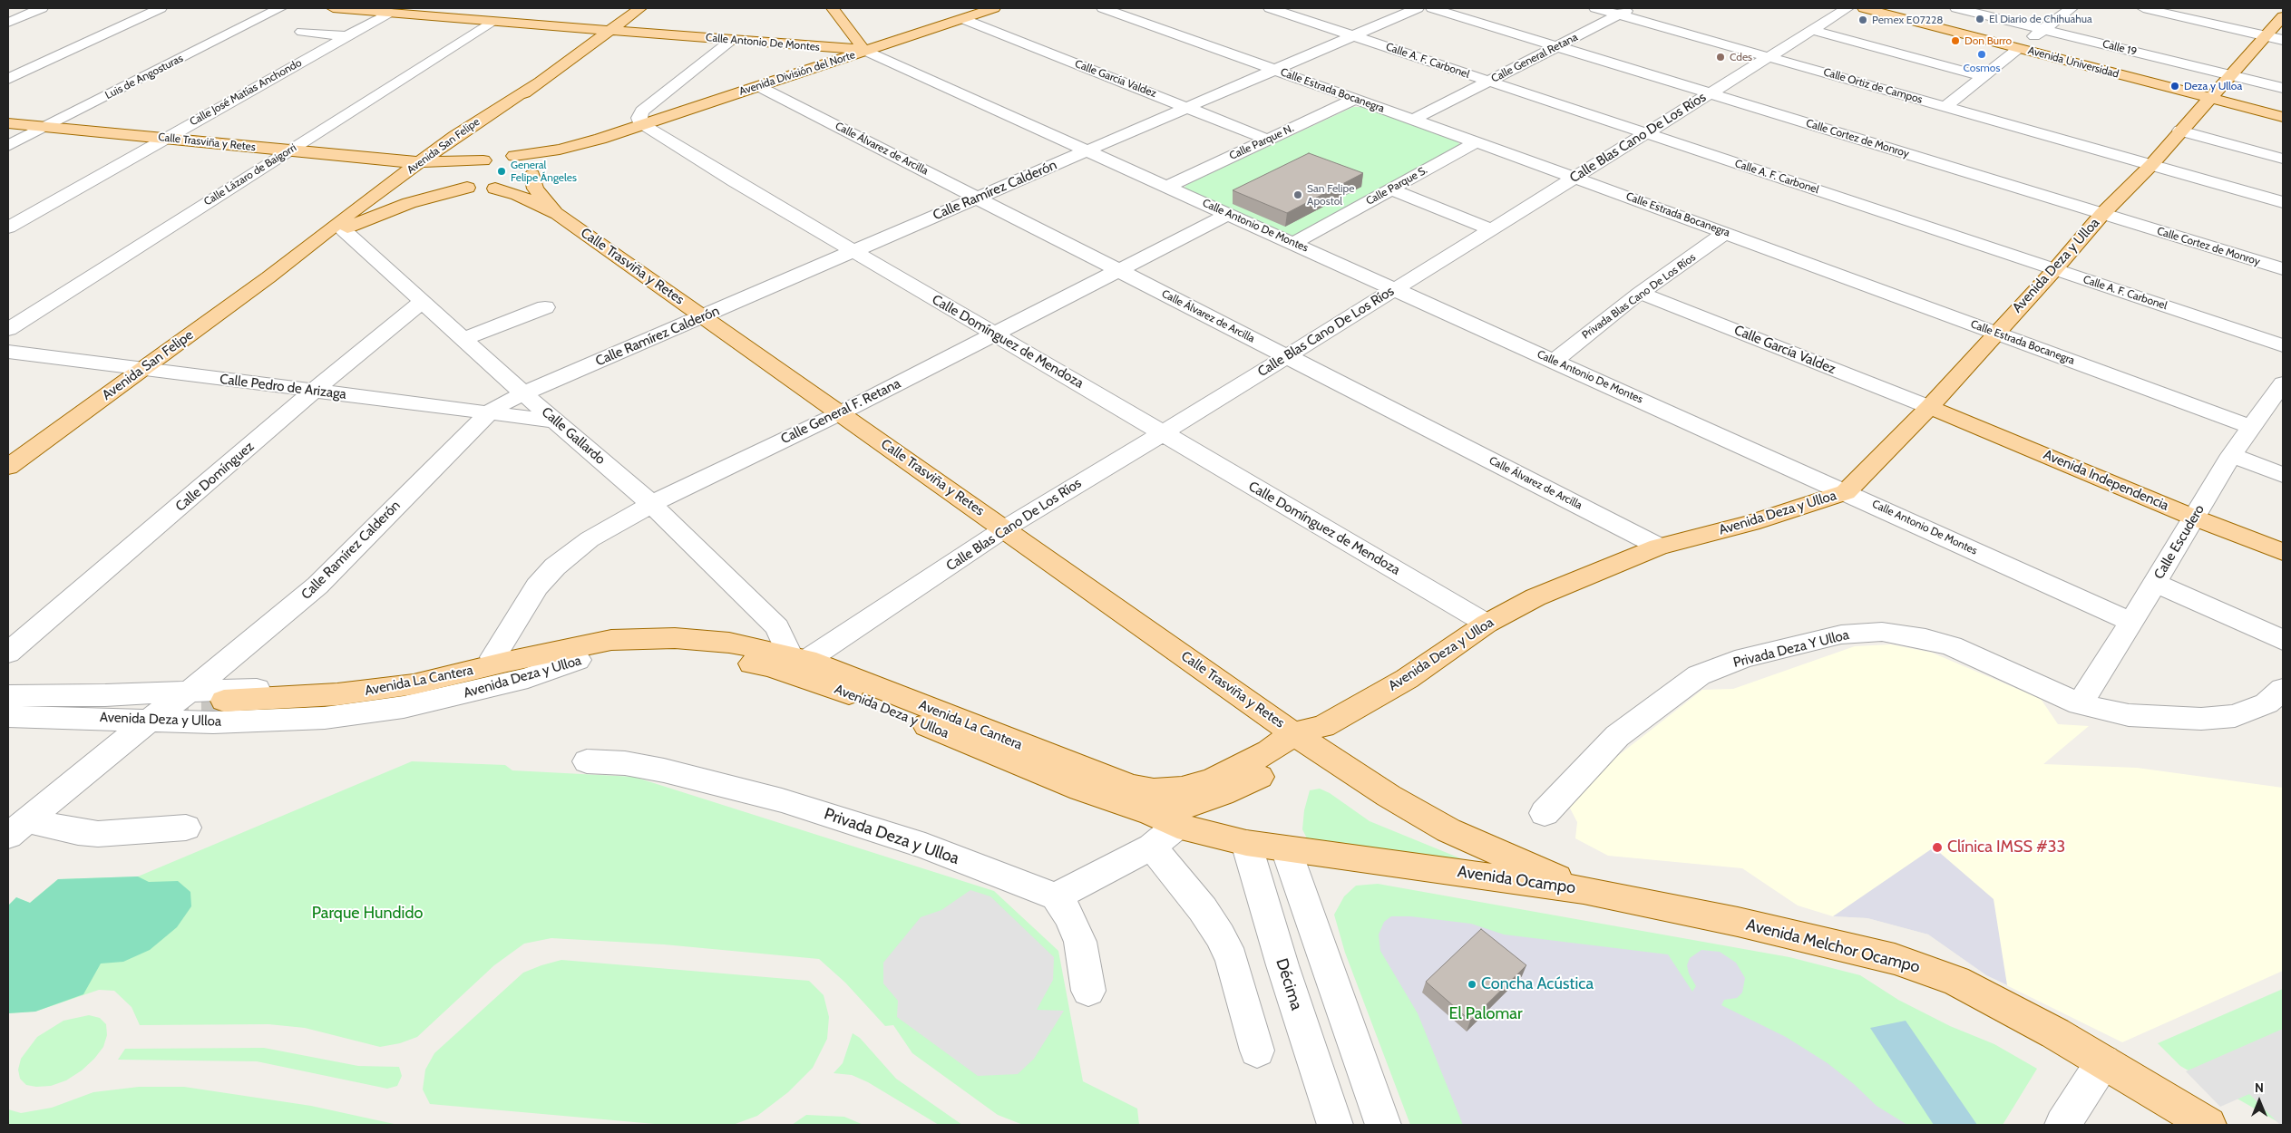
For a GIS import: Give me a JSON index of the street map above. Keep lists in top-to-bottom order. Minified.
{"streets":{"main road":["Calle Antonio De Montes","Avenida Universidad","Avenida División del Norte","Calle Trasviña y Retes","Avenida San Felipe","Avenida Deza y Ulloa","Avenida Independencia","Avenida La Cantera","Avenida Ocampo","Avenida Melchor Ocampo"],"street":["Calle 19","Calle General Retana","Calle A. F. Carbonel","Luis de Angosturas","Calle García Valdez","Calle Ortiz de Campos","Calle Estrada Bocanegra","Calle José Matías Anchondo","Calle Blas Cano De Los Ríos","Calle Cortez de Monroy","Calle Parque N.","Calle Álvarez de Arcilla","Calle Lázaro de Baigorri","Calle Parque S.","Calle Ramírez Calderón","Privada Blas Cano De Los Ríos","Calle Domínguez de Mendoza","Calle Pedro de Arizaga","Calle General F. Retana","Calle Gallardo","Calle Domínguez","Calle Escudero","Privada Deza Y Ulloa","Privada Deza y Ulloa","Décima"]},"crossings":[["Calle Antonio De Montes","Avenida División del Norte"],["Calle Antonio De Montes","Calle José Matías Anchondo"],["Calle Antonio De Montes","Calle Blas Cano De Los Ríos"],["Calle Antonio De Montes","Calle Parque N."],["Calle Antonio De Montes","Avenida San Felipe"],["Calle Antonio De Montes","Calle Lázaro de Baigorri"],["Calle Antonio De Montes","Calle Parque S."],["Calle Antonio De Montes","Calle Ramírez Calderón"],["Calle Antonio De Montes","Avenida Deza y Ulloa"],["Calle Antonio De Montes","Privada Blas Cano De Los Ríos"],["Calle Antonio De Montes","Calle General F. Retana"],["Calle Antonio De Montes","Calle Escudero"],["Calle 19","Avenida Deza y Ulloa"],["Calle General Retana","Calle A. F. Carbonel"],["Calle General Retana","Calle Ortiz de Campos"],["Calle General Retana","Calle Estrada Bocanegra"],["Calle General Retana","Calle Cortez de Monroy"],["Calle A. F. Carbonel","Calle Blas Cano De Los Ríos"],["Calle A. F. Carbonel","Calle Ramírez Calderón"],["Calle A. F. Carbonel","Avenida Deza y Ulloa"],["Avenida Universidad","Avenida Deza y Ulloa"],["Avenida División del Norte","Calle García Valdez"],["Avenida División del Norte","Calle Trasviña y Retes"],["Avenida División del Norte","Avenida San Felipe"],["Avenida División del Norte","Calle Álvarez de Arcilla"],["Avenida División del Norte","Calle Domínguez de Mendoza"],["Luis de Angosturas","Calle Trasviña y Retes"],["Calle García Valdez","Calle Parque N."],["Calle García Valdez","Calle Ramírez Calderón"],["Calle García Valdez","Avenida Deza y Ulloa"],["Calle García Valdez","Privada Blas Cano De Los Ríos"],["Calle García Valdez","Avenida Independencia"],["Calle Ortiz de Campos","Calle Blas Cano De Los Ríos"],["Calle Ortiz de Campos","Avenida Deza y Ulloa"],["Calle Estrada Bocanegra","Calle Blas Cano De Los Ríos"],["Calle Estrada Bocanegra","Calle Parque N."],["Calle Estrada Bocanegra","Calle Parque S."],["Calle Estrada Bocanegra","Calle Ramírez Calderón"],["Calle Estrada Bocanegra","Avenida Deza y Ulloa"],["Calle Estrada Bocanegra","Privada Blas Cano De Los Ríos"],["Calle Estrada Bocanegra","Calle Escudero"],["Calle José Matías Anchondo","Calle Trasviña y Retes"],["Calle Blas Cano De Los Ríos","Calle Cortez de Monroy"],["Calle Blas Cano De Los Ríos","Calle Trasviña y Retes"],["Calle Blas Cano De Los Ríos","Calle Álvarez de Arcilla"],["Calle Blas Cano De Los Ríos","Avenida Deza y Ulloa"],["Calle Blas Cano De Los Ríos","Calle Domínguez de Mendoza"],["Calle Blas Cano De Los Ríos","Calle Gallardo"],["Calle Blas Cano De Los Ríos","Avenida La Cantera"],["Calle Cortez de Monroy","Avenida Deza y Ulloa"],["Calle Trasviña y Retes","Avenida San Felipe"],["Calle Trasviña y Retes","Calle Lázaro de Baigorri"],["Calle Trasviña y Retes","Calle Ramírez Calderón"],["Calle Trasviña y Retes","Avenida Deza y Ulloa"],["Calle Trasviña y Retes","Calle General F. Retana"],["Calle Trasviña y Retes","Avenida Ocampo"],["Avenida San Felipe","Calle Pedro de Arizaga"],["Avenida San Felipe","Calle Gallardo"],["Calle Álvarez de Arcilla","Calle Ramírez Calderón"],["Calle Álvarez de Arcilla","Avenida Deza y Ulloa"],["Calle Álvarez de Arcilla","Calle General F. Retana"],["Calle Ramírez Calderón","Avenida Deza y Ulloa"],["Calle Ramírez Calderón","Calle Domínguez de Mendoza"],["Calle Ramírez Calderón","Calle Pedro de Arizaga"],["Calle Ramírez Calderón","Calle Gallardo"],["Avenida Deza y Ulloa","Calle Domínguez de Mendoza"],["Avenida Deza y Ulloa","Calle General F. Retana"],["Avenida Deza y Ulloa","Calle Gallardo"],["Avenida Deza y Ulloa","Avenida Independencia"],["Avenida Deza y Ulloa","Avenida La Cantera"],["Avenida Deza y Ulloa","Avenida Ocampo"],["Calle Domínguez de Mendoza","Calle General F. Retana"],["Calle Pedro de Arizaga","Calle Gallardo"],["Calle Pedro de Arizaga","Calle Domínguez"],["Calle General F. Retana","Calle Gallardo"],["Calle Gallardo","Calle Domínguez"],["Calle Gallardo","Avenida La Cantera"],["Avenida Independencia","Calle Escudero"],["Calle Escudero","Privada Deza Y Ulloa"],["Avenida La Cantera","Avenida Ocampo"],["Avenida Ocampo","Avenida Melchor Ocampo"],["Avenida Ocampo","Décima"]],"parks":["Parque Hundido","El Palomar"],"places":["El Diario de Chihuahua","Pemex E07228","Don Burro","Cosmos","Cdes","Deza y Ulloa","General Felipe Ángeles","San Felipe Apostol","Clínica IMSS #33","Concha Acústica"],"north":"top"}
